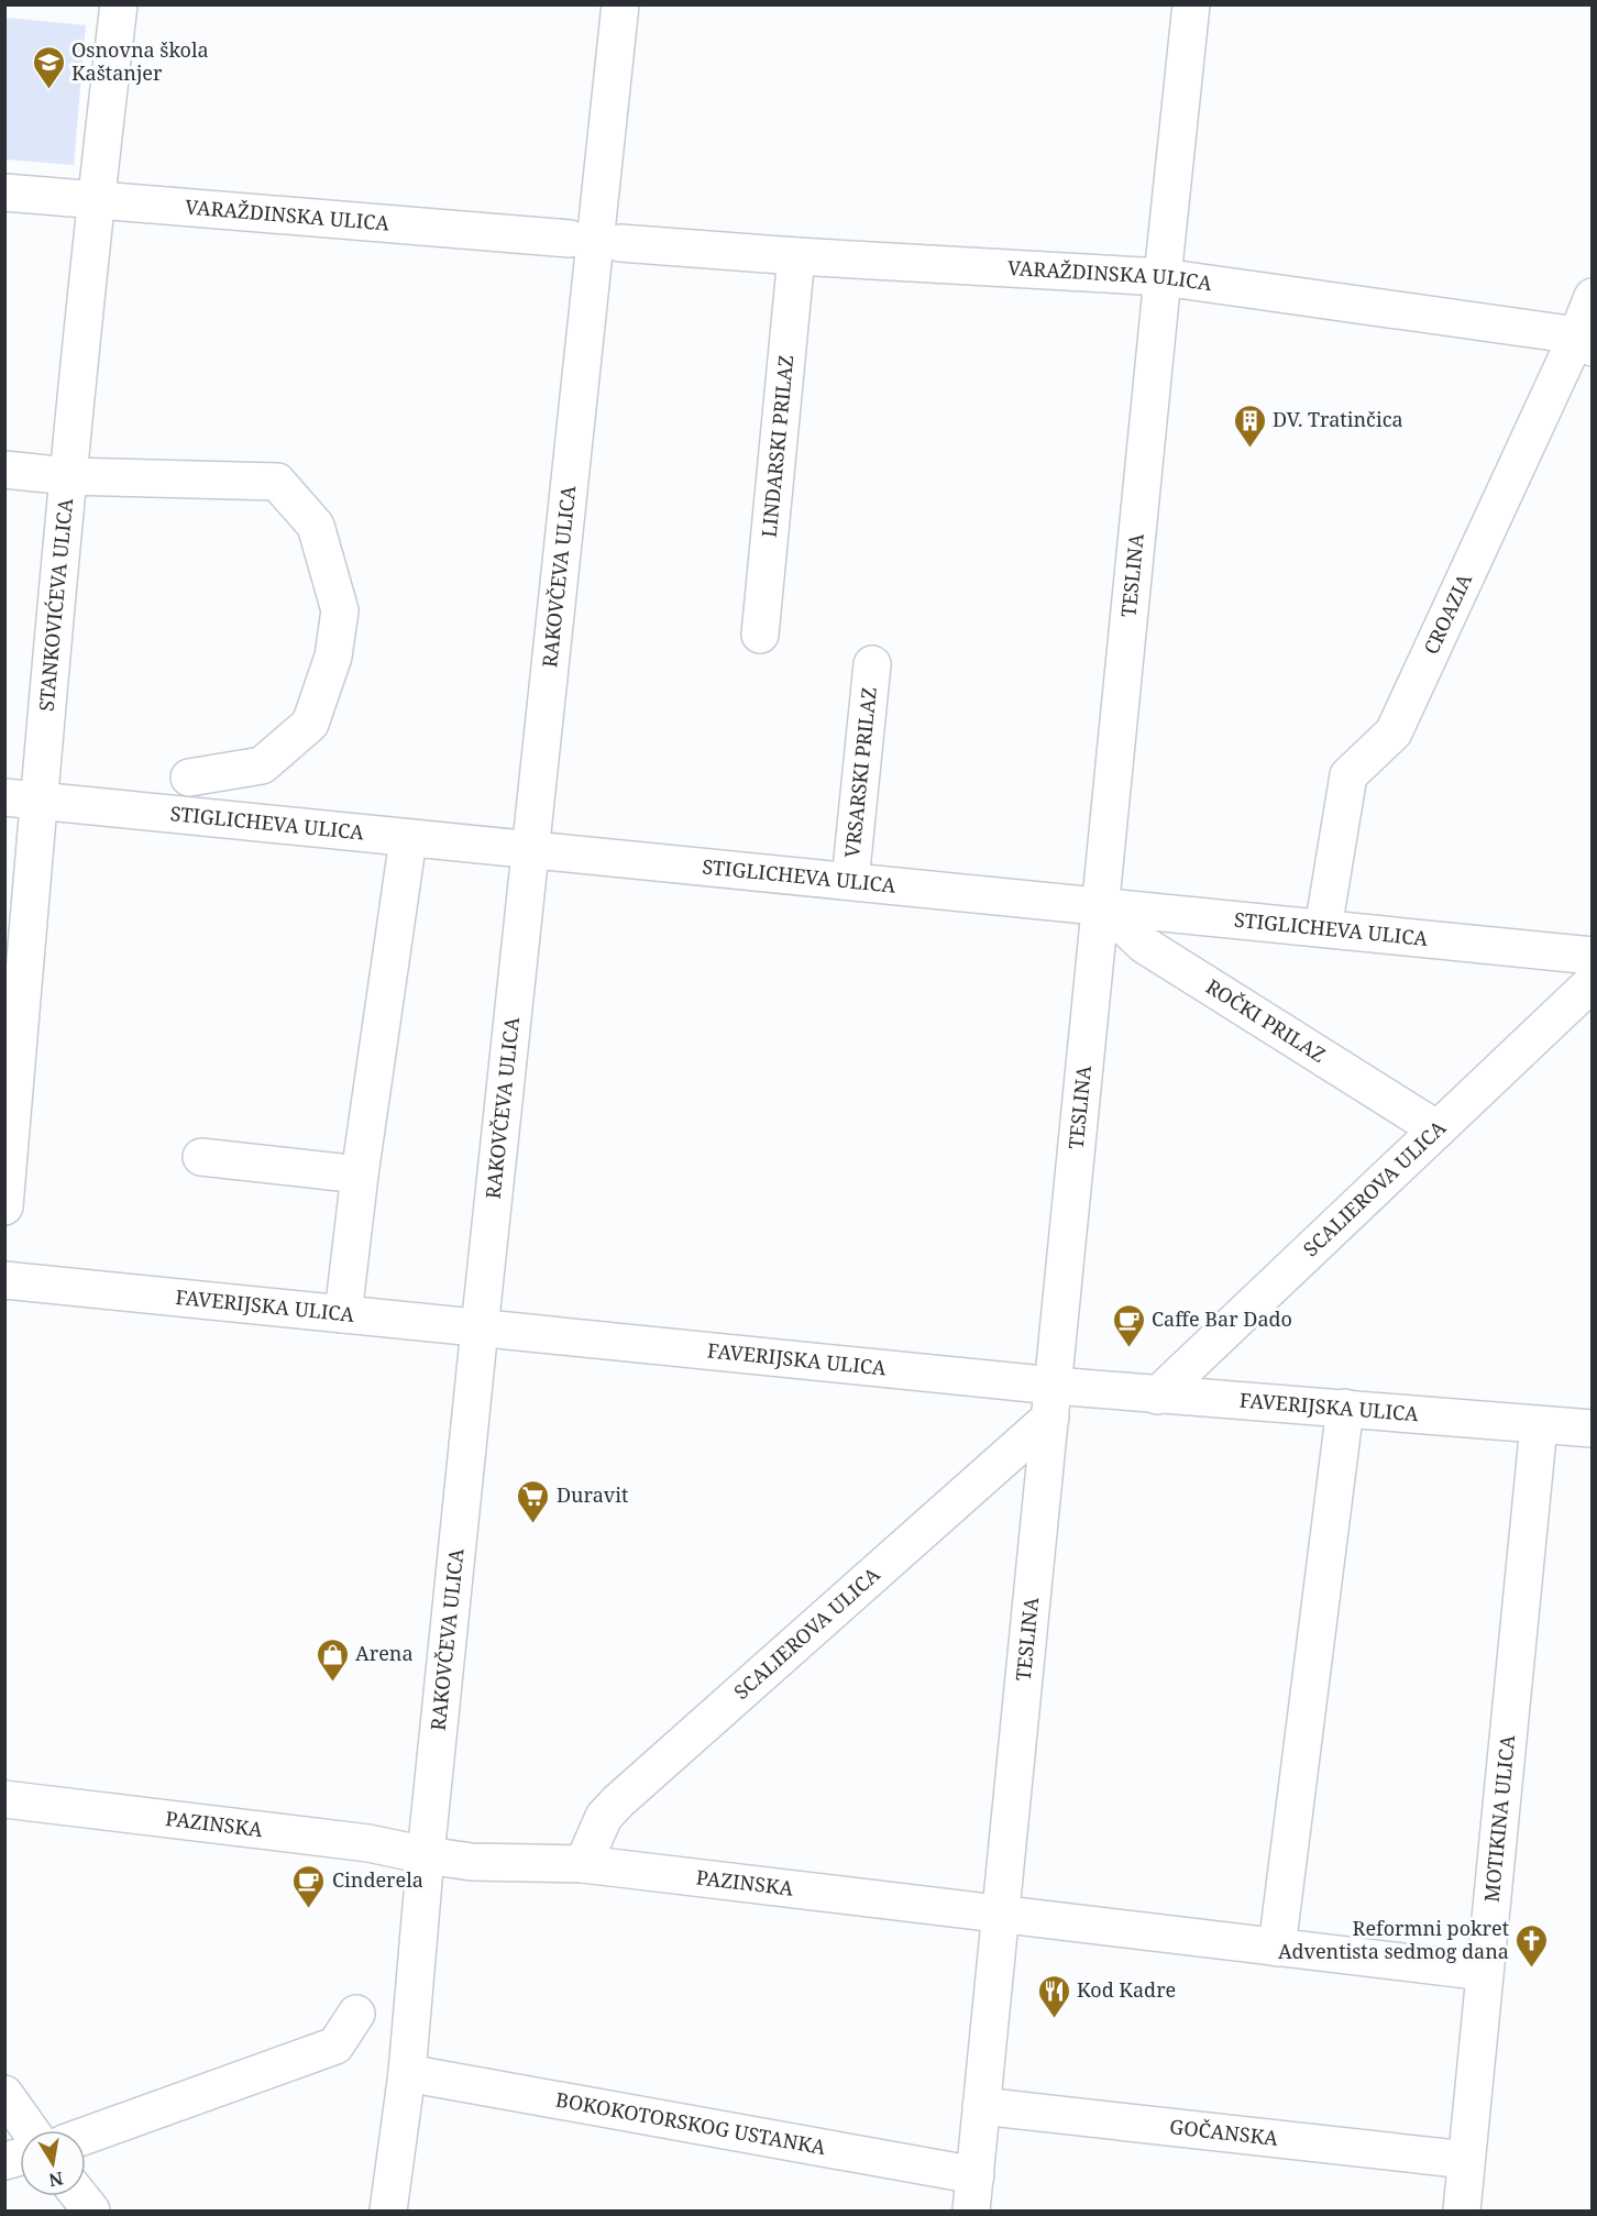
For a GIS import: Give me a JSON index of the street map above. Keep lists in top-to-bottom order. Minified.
{"streets":{"street":["VARAŽDINSKA ULICA","LINDARSKI PRILAZ","RAKOVČEVA ULICA","TESLINA","STANKOVIĆEVA ULICA","CROAZIA","VRSARSKI PRILAZ","STIGLICHEVA ULICA","ROČKI PRILAZ","SCALIEROVA ULICA","FAVERIJSKA ULICA","MOTIKINA ULICA","PAZINSKA","BOKOKOTORSKOG USTANKA","GOČANSKA"]},"crossings":[["VARAŽDINSKA ULICA","LINDARSKI PRILAZ"],["VARAŽDINSKA ULICA","TESLINA"],["VARAŽDINSKA ULICA","STANKOVIĆEVA ULICA"],["VARAŽDINSKA ULICA","CROAZIA"],["RAKOVČEVA ULICA","STIGLICHEVA ULICA"],["RAKOVČEVA ULICA","FAVERIJSKA ULICA"],["RAKOVČEVA ULICA","PAZINSKA"],["RAKOVČEVA ULICA","BOKOKOTORSKOG USTANKA"],["TESLINA","STIGLICHEVA ULICA"],["TESLINA","ROČKI PRILAZ"],["TESLINA","SCALIEROVA ULICA"],["TESLINA","FAVERIJSKA ULICA"],["TESLINA","PAZINSKA"],["TESLINA","BOKOKOTORSKOG USTANKA"],["TESLINA","GOČANSKA"],["STANKOVIĆEVA ULICA","STIGLICHEVA ULICA"],["CROAZIA","STIGLICHEVA ULICA"],["VRSARSKI PRILAZ","STIGLICHEVA ULICA"],["STIGLICHEVA ULICA","ROČKI PRILAZ"],["ROČKI PRILAZ","SCALIEROVA ULICA"],["SCALIEROVA ULICA","FAVERIJSKA ULICA"],["SCALIEROVA ULICA","PAZINSKA"],["FAVERIJSKA ULICA","MOTIKINA ULICA"],["MOTIKINA ULICA","PAZINSKA"],["MOTIKINA ULICA","GOČANSKA"]],"places":{"school or university":["Osnovna škola Kaštanjer"],"building":["DV. Tratinčica"],"cafe":["Caffe Bar Dado","Cinderela"],"supermarket":["Duravit"],"shop":["Arena"],"church":["Reformni pokret Adventista sedmog dana"],"restaurant":["Kod Kadre"]},"north":"bottom"}
